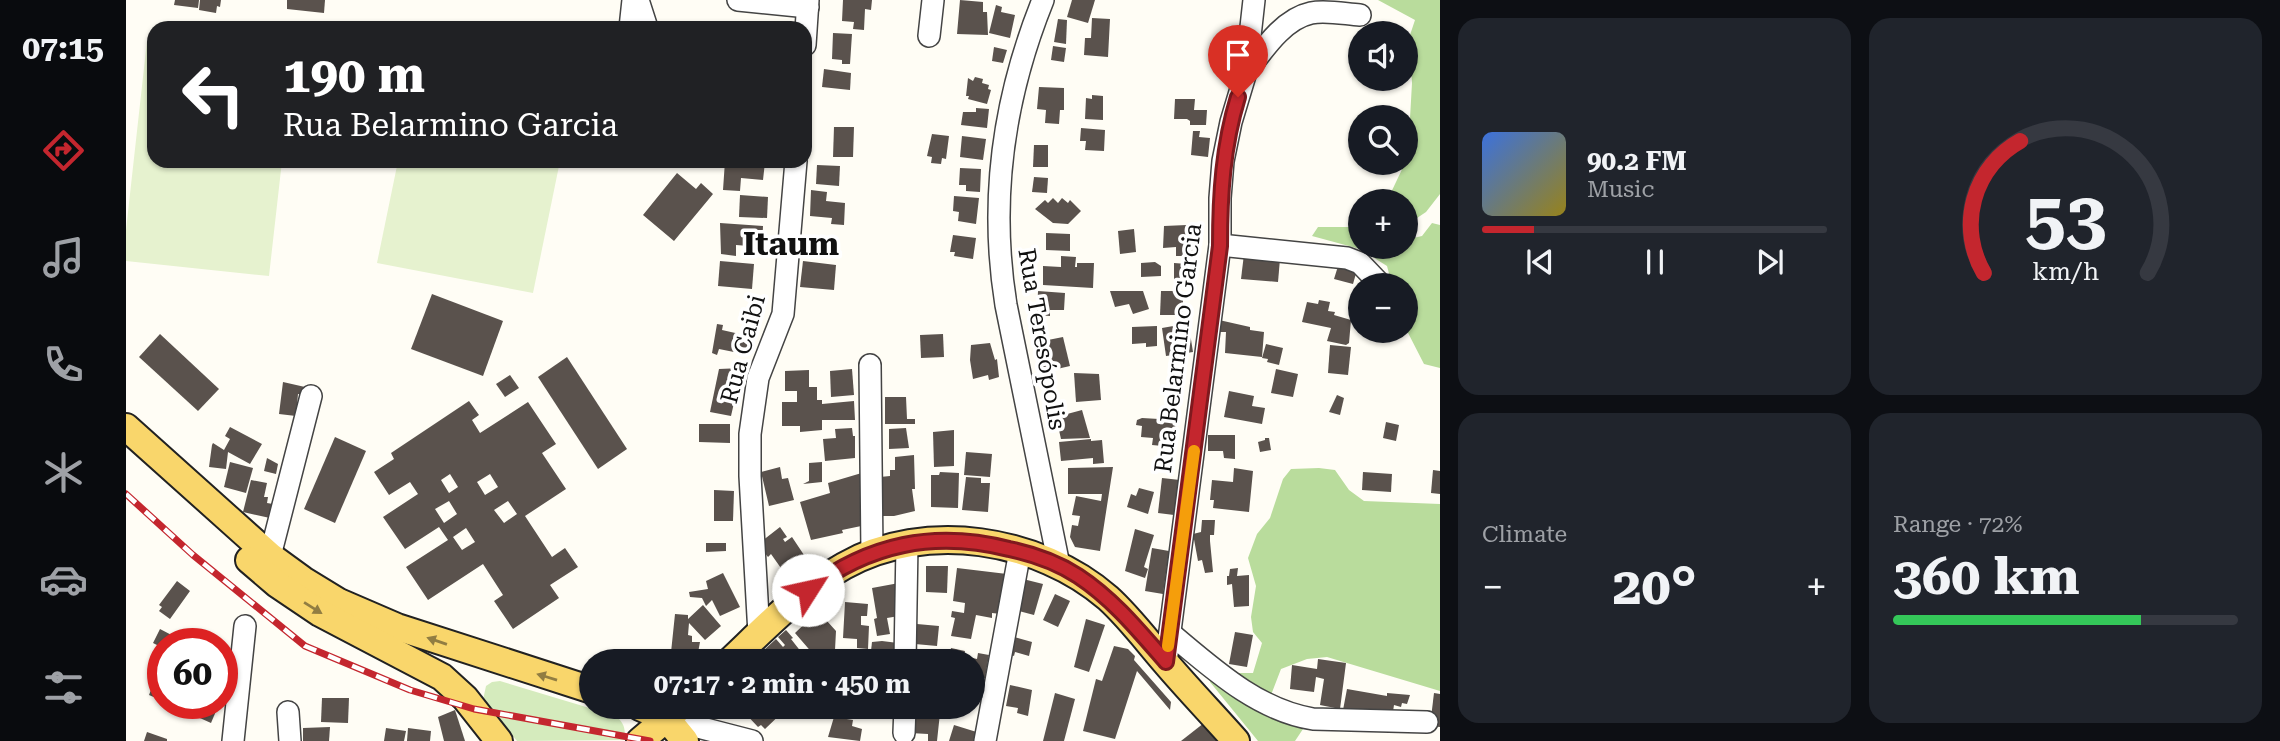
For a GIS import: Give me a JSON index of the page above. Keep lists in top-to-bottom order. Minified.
{"streets":{"street":["Rua Teresópolis","Rua Belarmino Garcia","Rua Caibi"]},"districts":["Itaum"],"page":{"tabs":"07:15","map_buttons":["+","−"],"turn":["190 m","Rua Belarmino Garcia"],"song":["90.2 FM","Music"],"tile":["Climate",["Range · 72%","360 km"]],"heat":["−","20°","+"],"limit":"60","trip":"07:17 · 2 min · 450 m","gauge":["53","km/h"]}}
